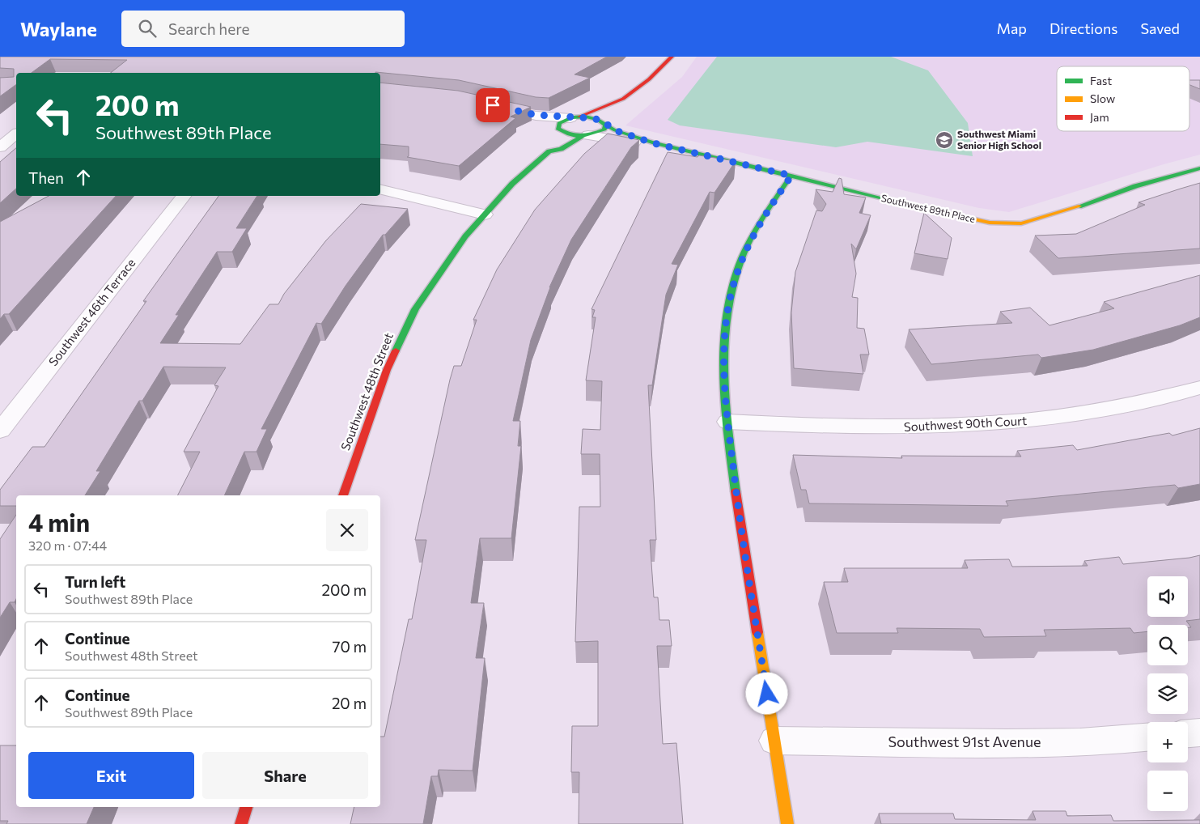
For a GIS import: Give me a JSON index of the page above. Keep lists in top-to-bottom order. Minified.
{"streets":{"street":["Southwest 89th Place","Southwest 46th Terrace","Southwest 48th Street","Southwest 90th Court","Southwest 91st Avenue"]},"crossings":[["Southwest 89th Place","Southwest 48th Street"]],"places":{"school or university":["Southwest Miami Senior High School"]},"legend":["Fast","Slow","Jam"],"page":{"header":"Waylane","search":"Search here","nav":["Map","Directions","Saved"],"turn":["200 m","Southwest 89th Place"],"then":"Then","heading":["4 min","320 m · 07:44"],"list":[{"name":"Turn left","note":"Southwest 89th Place","value":"200 m"},{"name":"Continue","note":"Southwest 48th Street","value":"70 m"},{"name":"Continue","note":"Southwest 89th Place","value":"20 m"}],"map_buttons":["+","−"],"buttons":["Exit","Share"]}}
